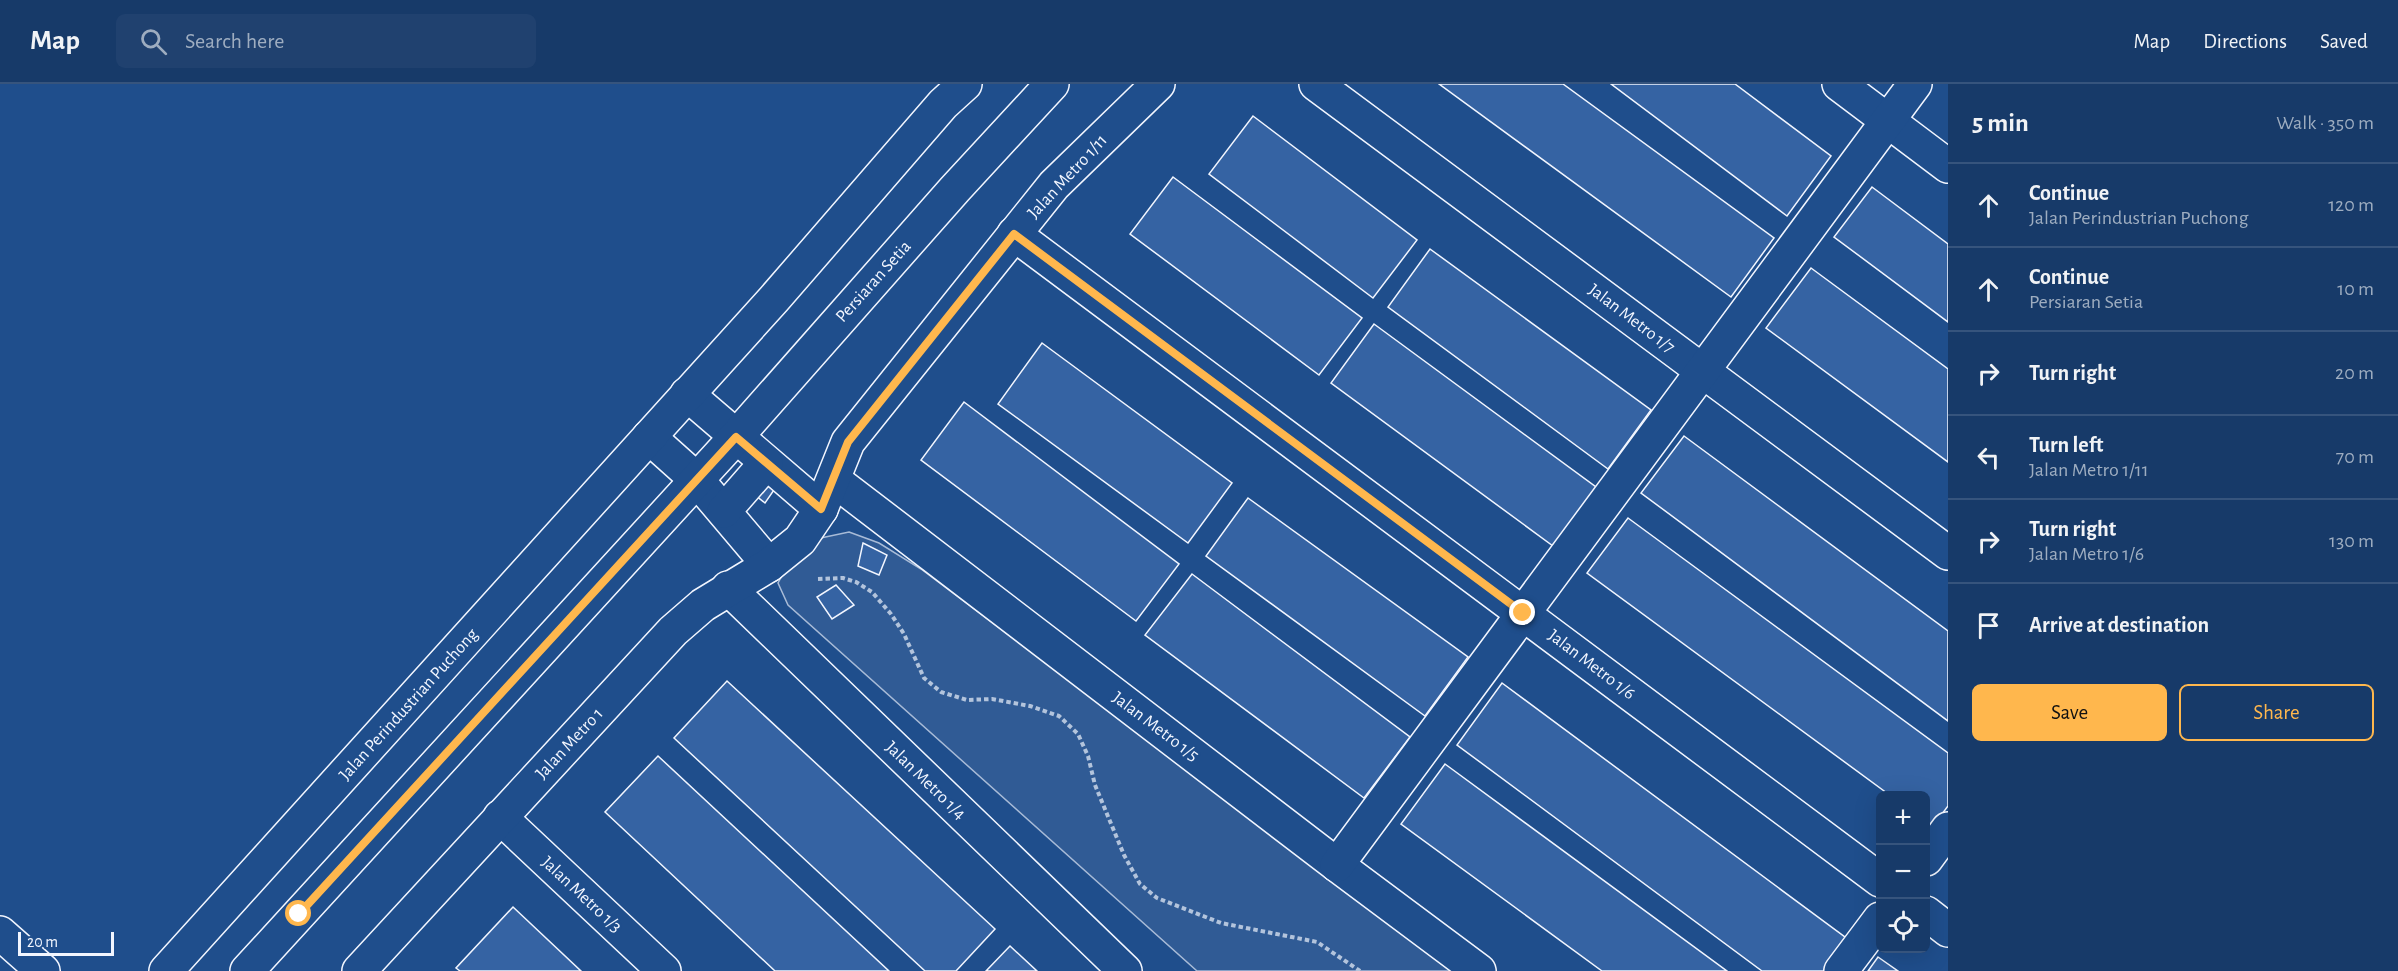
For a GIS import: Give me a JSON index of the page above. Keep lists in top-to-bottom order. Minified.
{"streets":{"street":["Jalan Metro 1/11","Persiaran Setia","Jalan Metro 1/7","Jalan Metro 1/6","Jalan Perindustrian Puchong","Jalan Metro 1/5","Jalan Metro 1","Jalan Metro 1/4","Jalan Metro 1/3"]},"crossings":[["Jalan Metro 1/11","Jalan Metro 1/6"],["Jalan Metro 1/11","Jalan Metro 1/5"],["Jalan Metro 1/11","Jalan Metro 1"],["Persiaran Setia","Jalan Metro 1/5"],["Jalan Metro 1","Jalan Metro 1/4"],["Jalan Metro 1","Jalan Metro 1/3"]],"scale_bar":"20 m","page":{"header":"Map","search":"Search here","nav":["Map","Directions","Saved"],"heading":["5 min","Walk · 350 m"],"list":[["Continue","Jalan Perindustrian Puchong","120 m"],["Continue","Persiaran Setia","10 m"],["Turn right","20 m"],["Turn left","Jalan Metro 1/11","70 m"],["Turn right","Jalan Metro 1/6","130 m"],"Arrive at destination"],"buttons":["Save","Share"],"map_buttons":["+","−"],"scale":"20 m"}}
